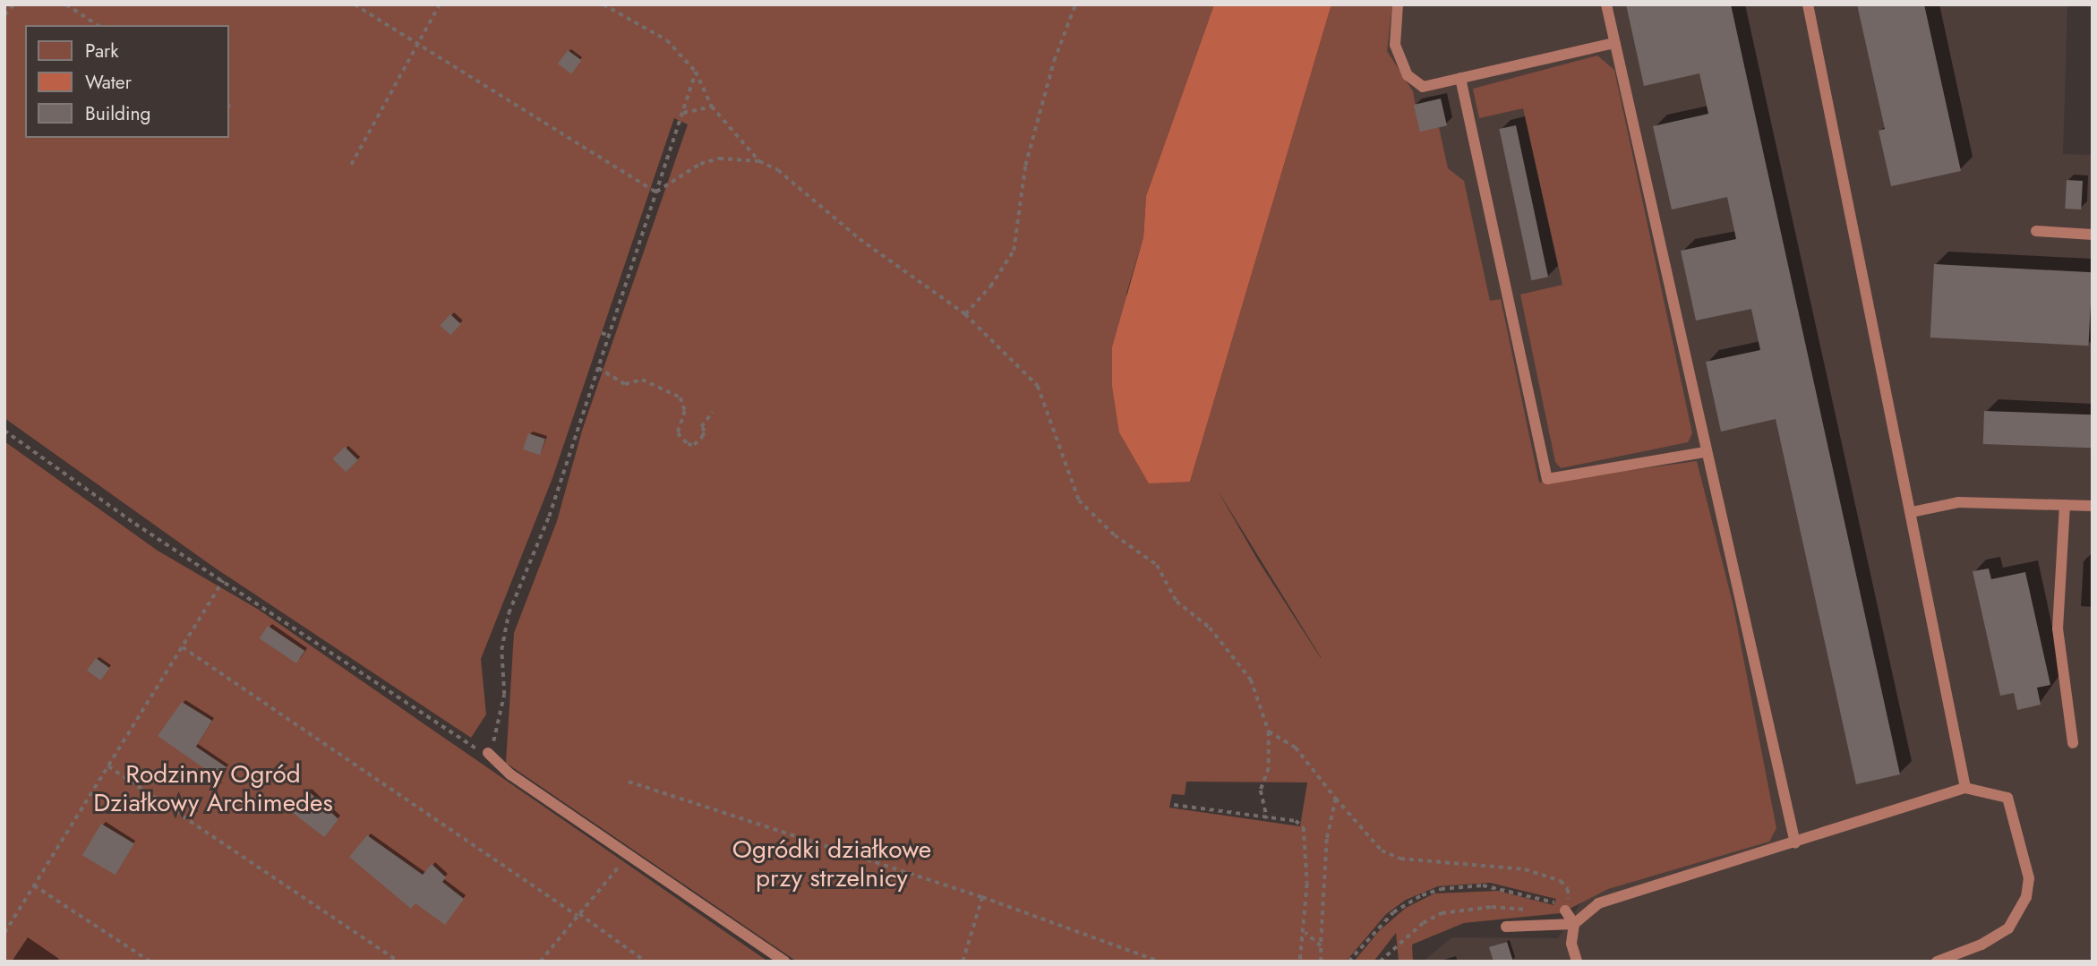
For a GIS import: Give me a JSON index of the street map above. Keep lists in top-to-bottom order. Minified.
{"parks":["Rodzinny Ogród Działkowy Archimedes","Ogródki działkowe przy strzelnicy"],"legend":["Park","Water","Building"]}
